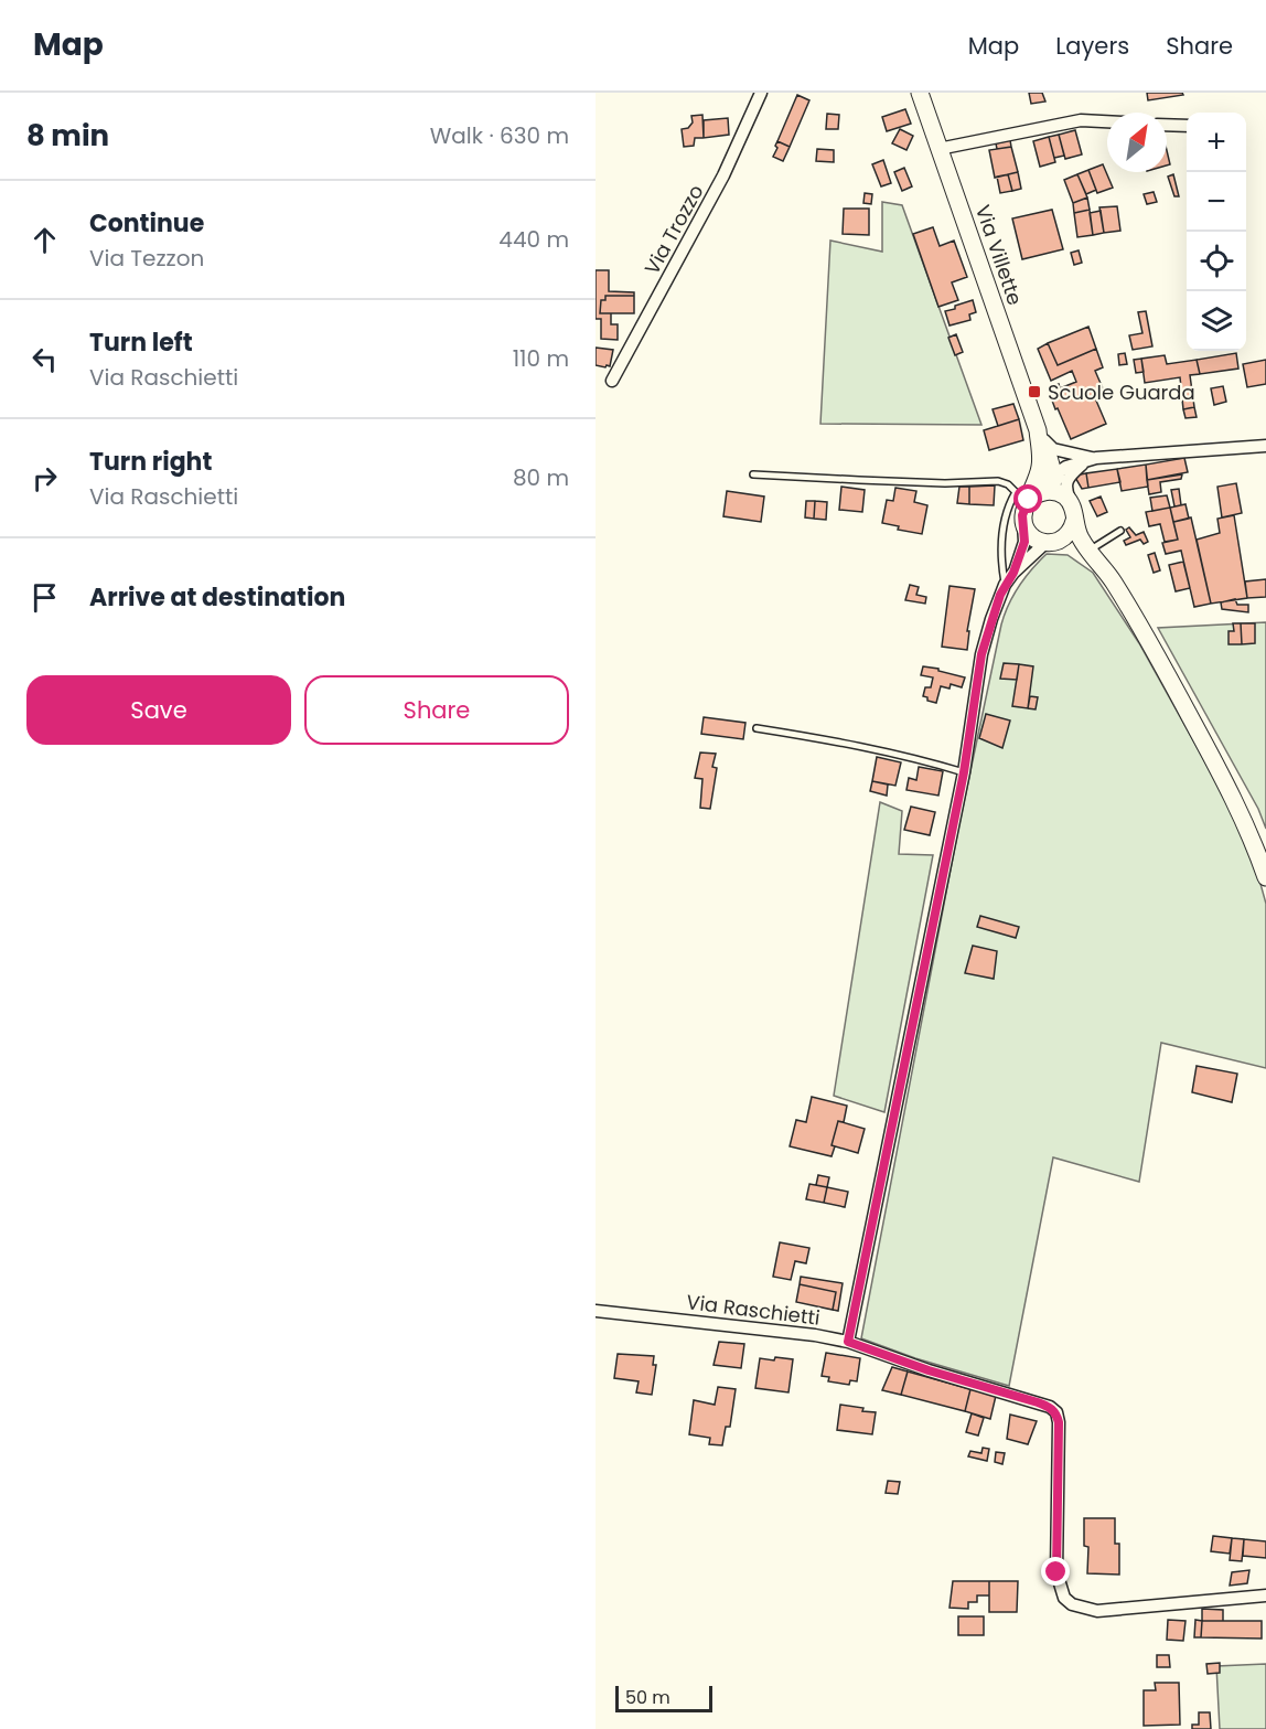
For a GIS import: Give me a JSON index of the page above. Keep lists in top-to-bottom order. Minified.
{"streets":{"street":["Via Trozzo","Via Villette","Via Raschietti"]},"places":{"transit":["Scuole Guarda"]},"scale_bar":"50 m","north":"top right","page":{"header":"Map","nav":["Map","Layers","Share"],"heading":["8 min","Walk · 630 m"],"map_buttons":["+","−"],"list":[["Continue","Via Tezzon","440 m"],["Turn left","Via Raschietti","110 m"],["Turn right","Via Raschietti","80 m"],"Arrive at destination"],"buttons":["Save","Share"],"scale":"50 m"}}
